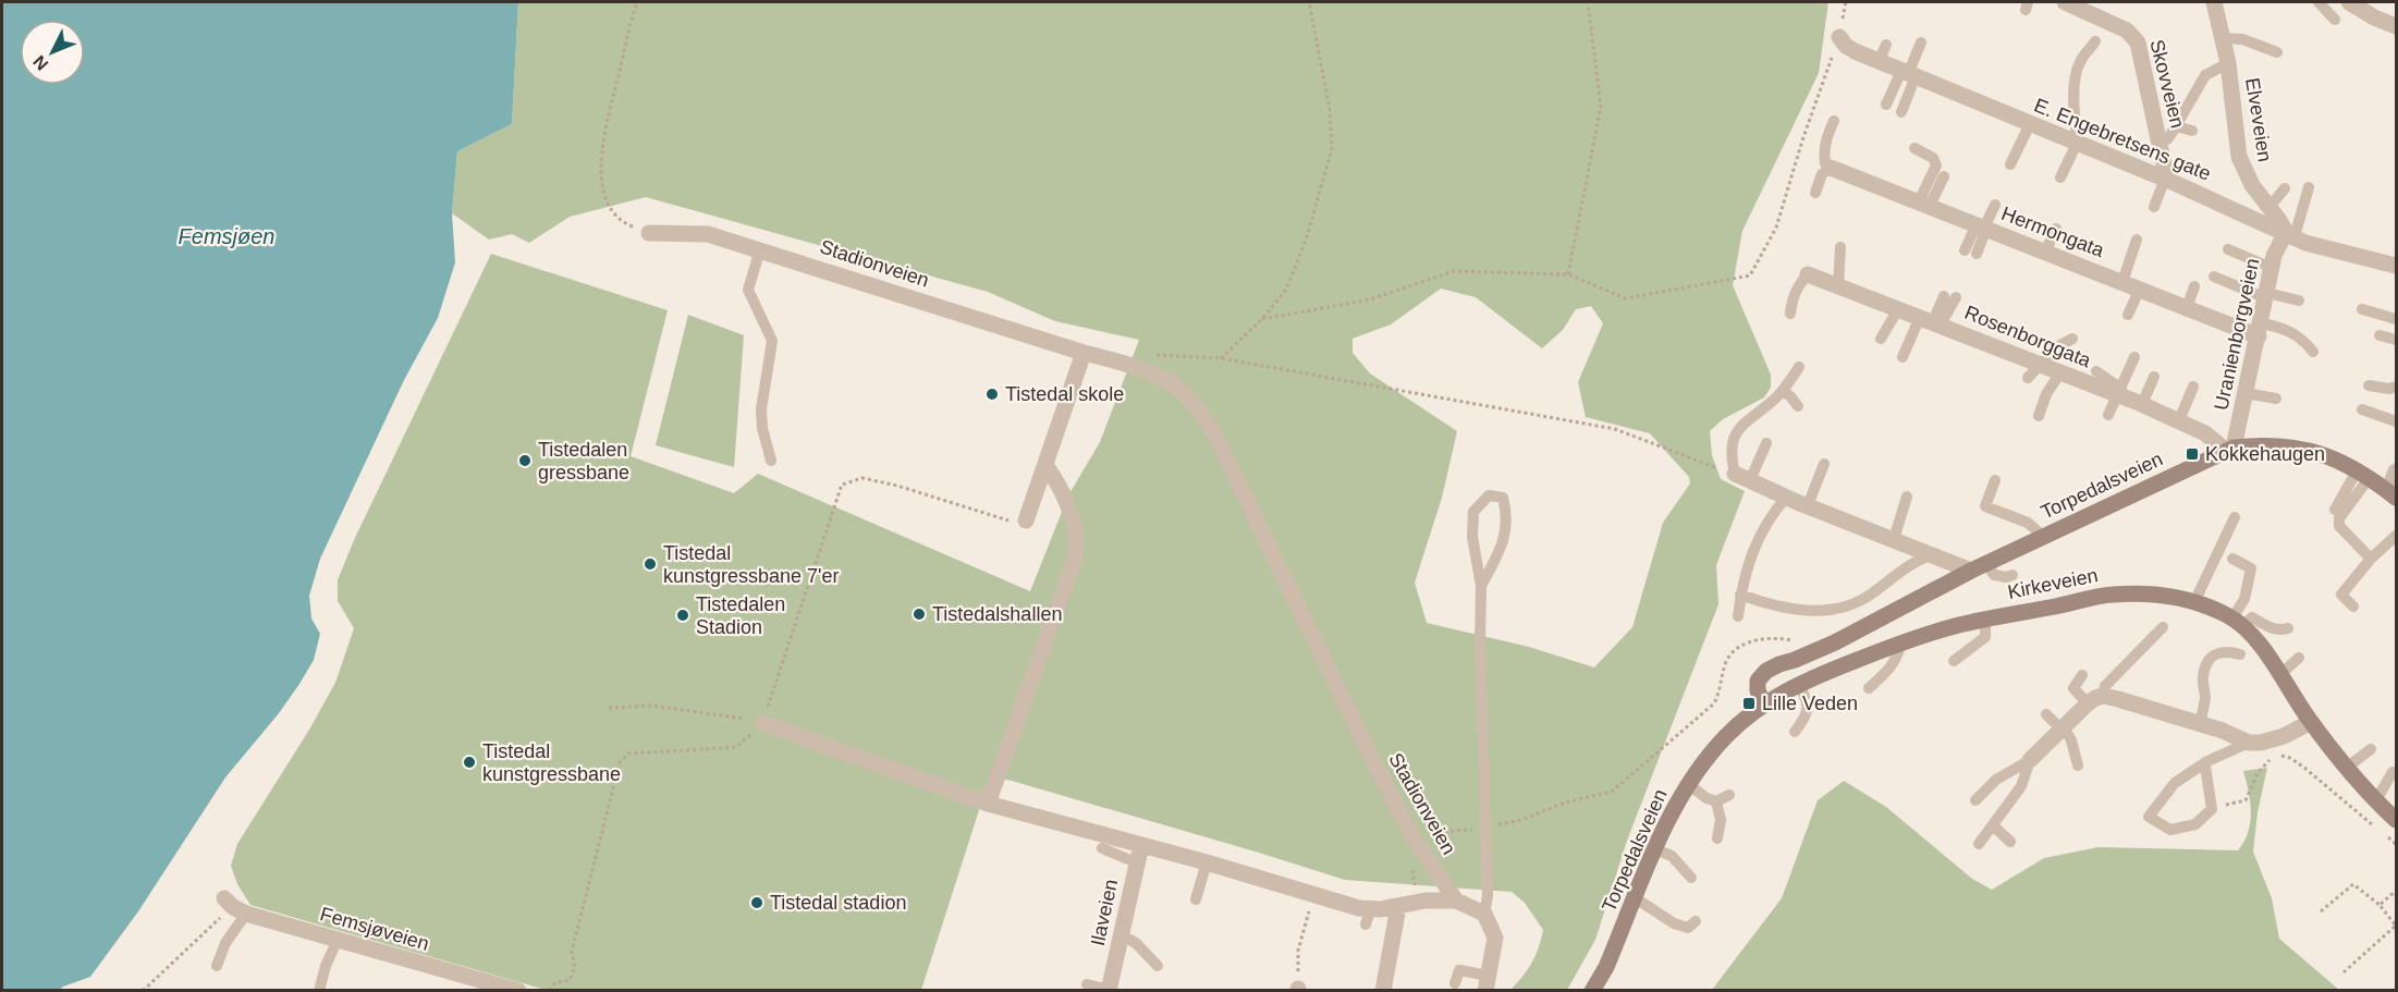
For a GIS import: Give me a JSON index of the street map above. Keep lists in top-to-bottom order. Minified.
{"streets":{"main road":["Torpedalsveien","Kirkeveien"],"street":["Skovveien","Elveveien","E. Engebretsens gate","Hermongata","Stadionveien","Uranienborgveien","Rosenborggata","Ilaveien","Femsjøveien"]},"crossings":[["Skovveien","E. Engebretsens gate"],["Elveveien","E. Engebretsens gate"],["Elveveien","Uranienborgveien"],["E. Engebretsens gate","Uranienborgveien"],["Hermongata","Uranienborgveien"],["Uranienborgveien","Rosenborggata"],["Uranienborgveien","Torpedalsveien"],["Rosenborggata","Torpedalsveien"],["Torpedalsveien","Kirkeveien"]],"water":["Femsjøen"],"places":{"other":["Tistedal skole","Tistedalen gressbane","Tistedal kunstgressbane 7'er","Tistedalshallen","Tistedalen Stadion","Tistedal kunstgressbane","Tistedal stadion"],"transit":["Kokkehaugen","Lille Veden"]},"north":"bottom left"}
